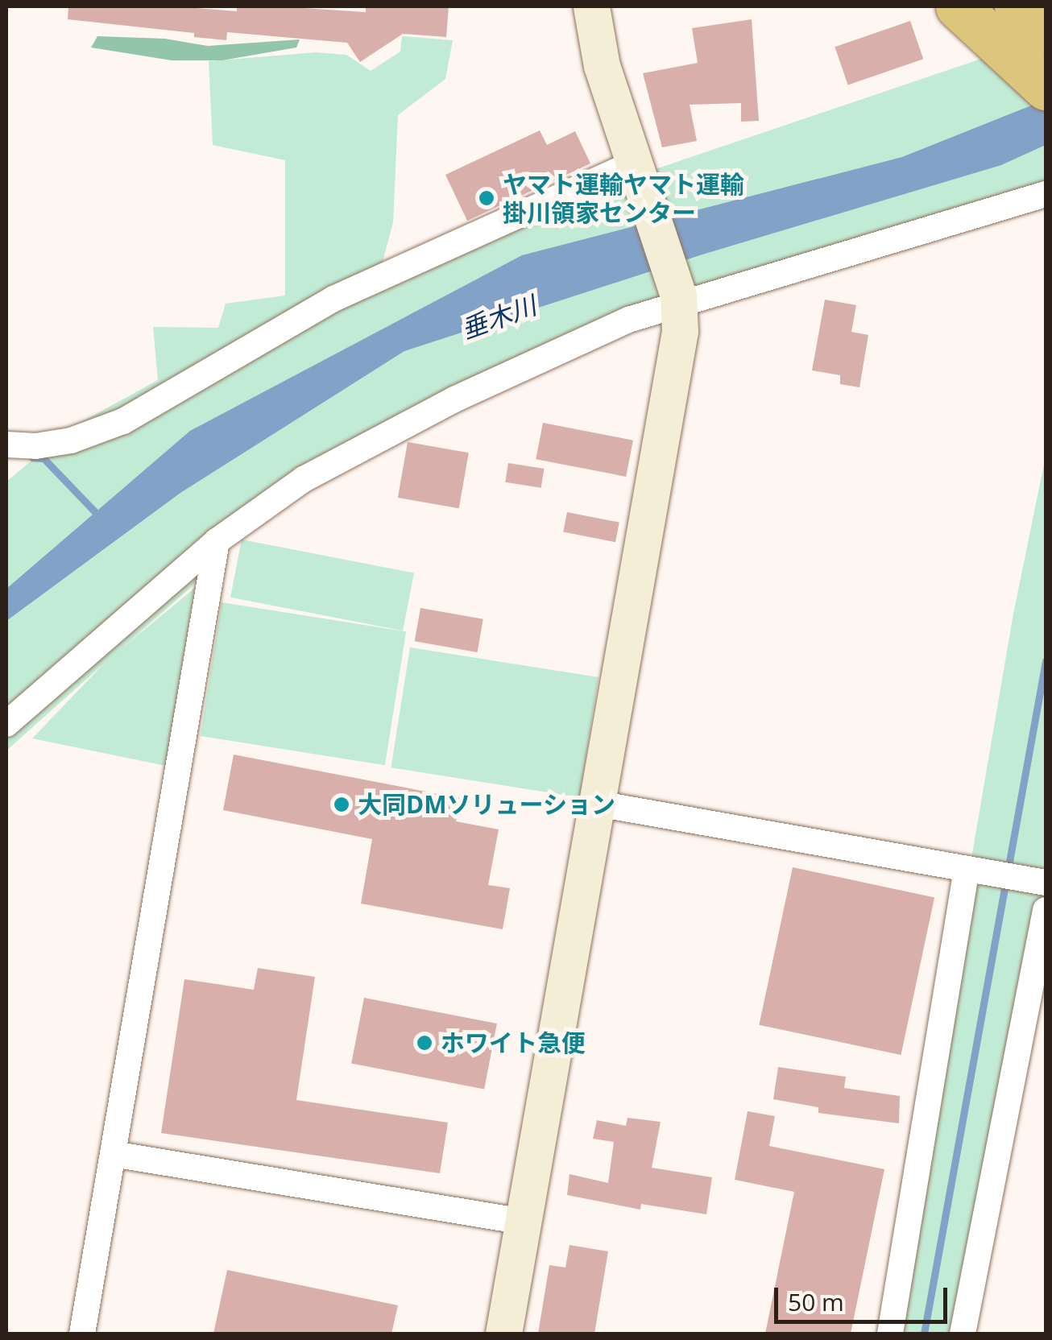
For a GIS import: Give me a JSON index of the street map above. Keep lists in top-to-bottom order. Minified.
{"water":["垂木川"],"places":["ヤマト運輸ヤマト運輸 掛川領家センター","大同DMソリューション","ホワイト急便"],"scale_bar":"50 m"}
